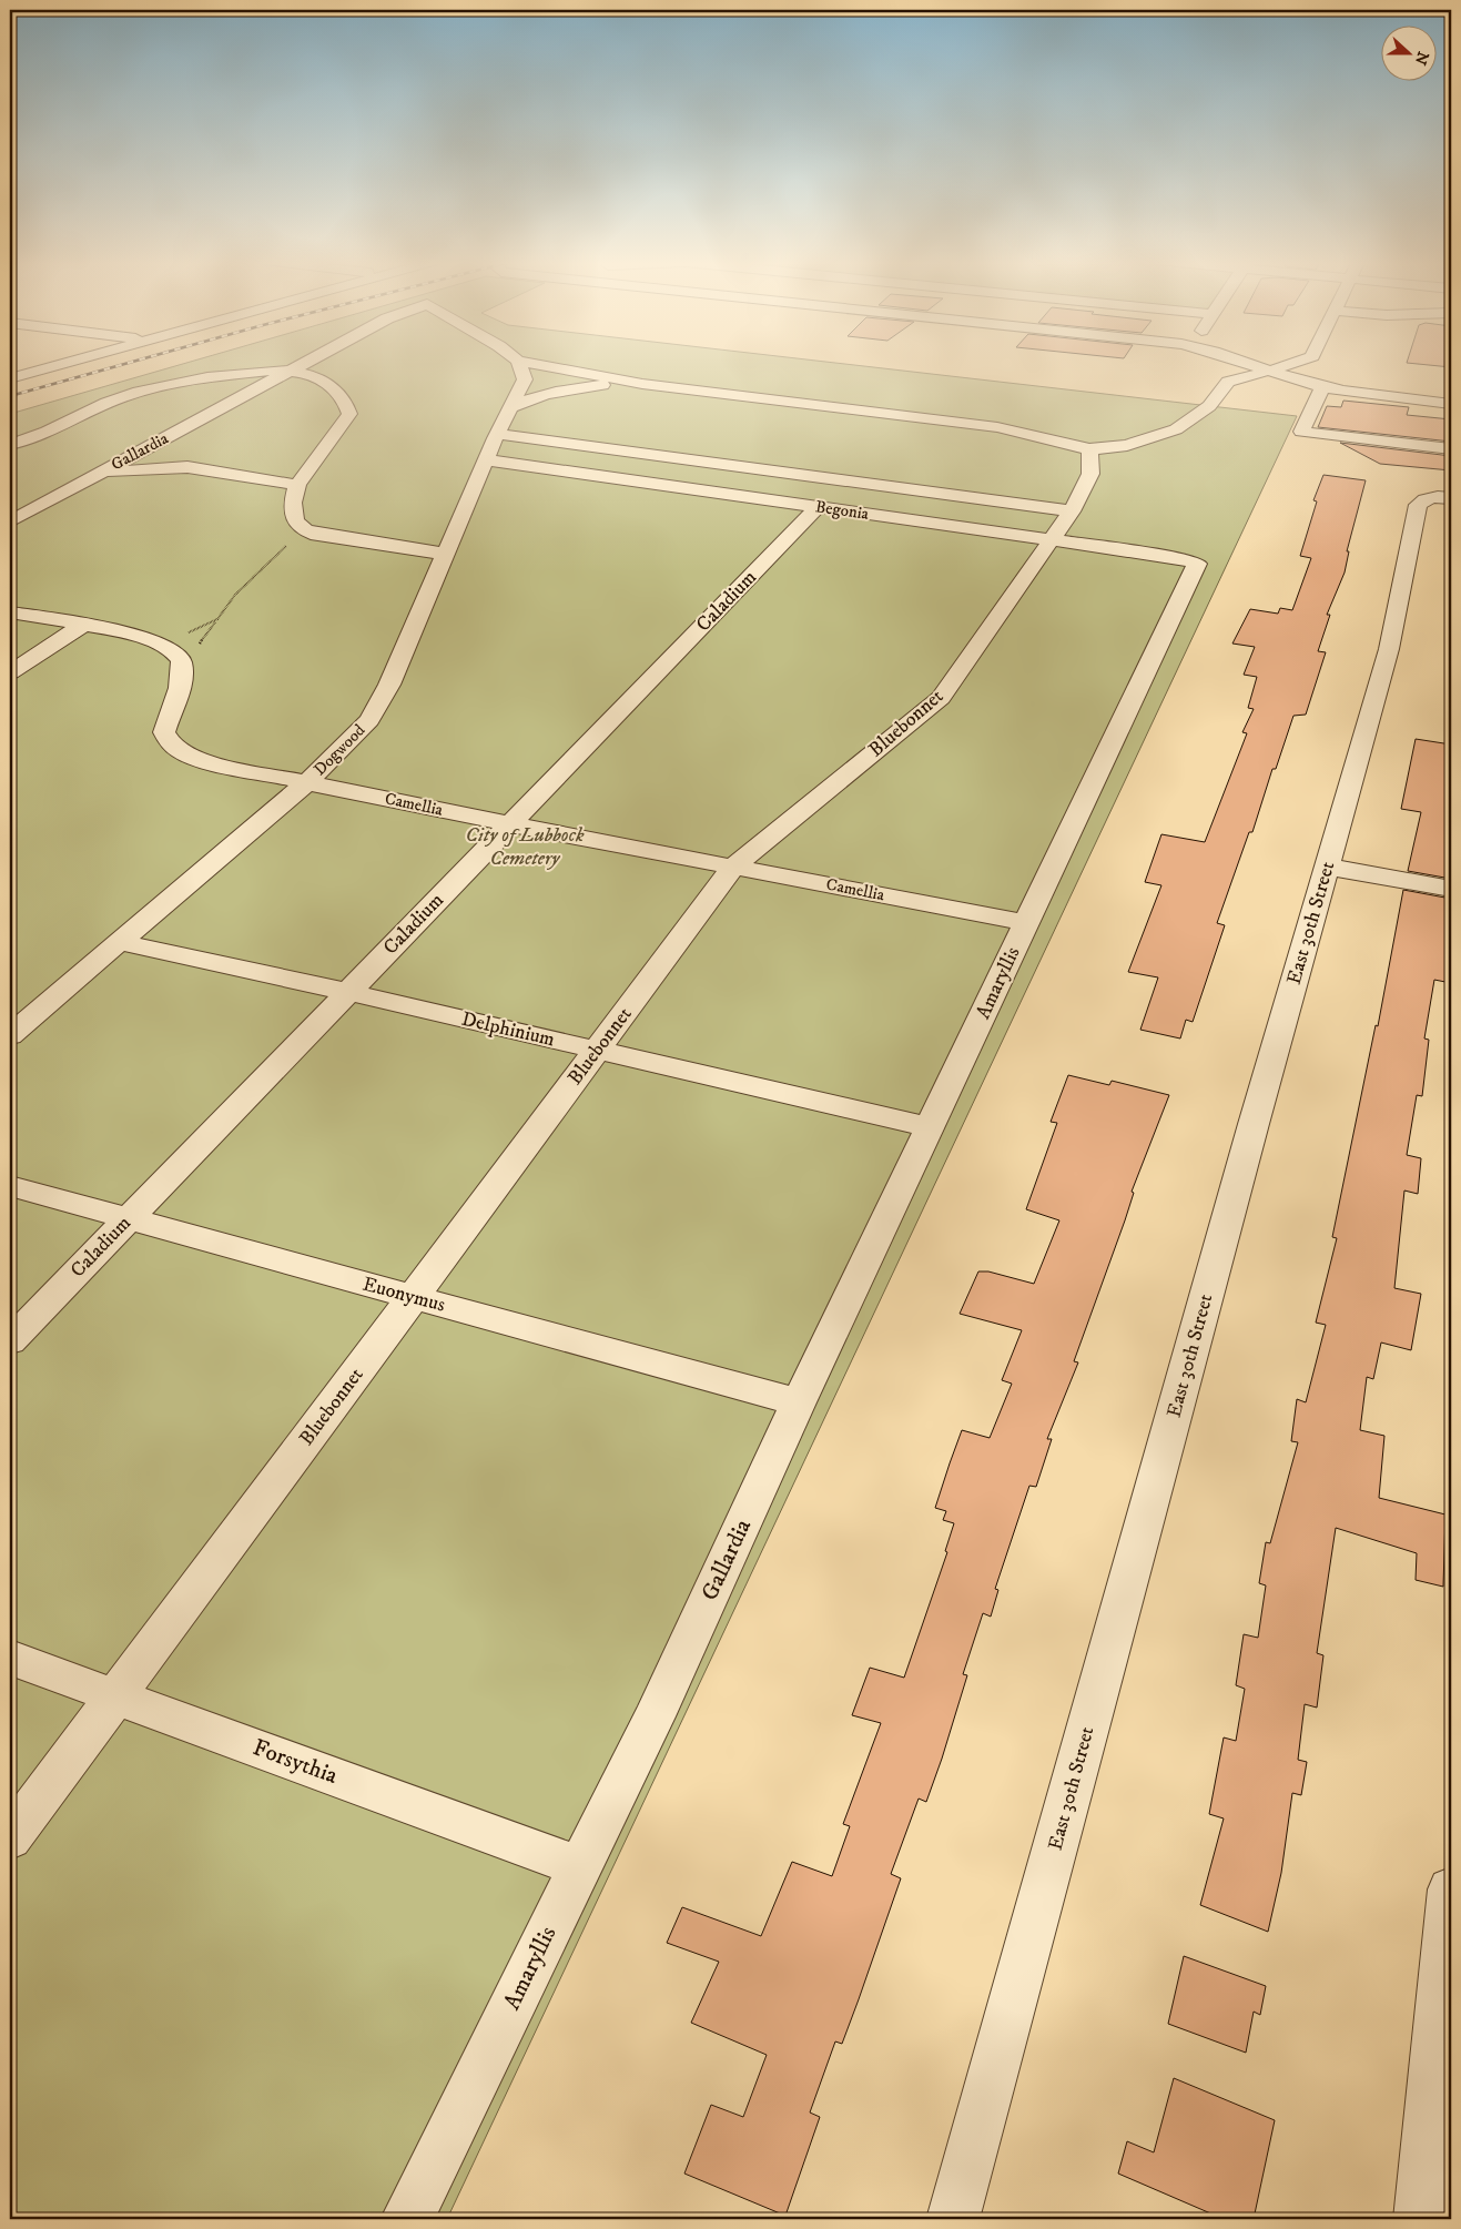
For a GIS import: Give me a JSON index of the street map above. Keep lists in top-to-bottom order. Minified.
{"streets":{"street":["Gallardia","Begonia","Caladium","Bluebonnet","Dogwood","Camellia","East 30th Street","Amaryllis","Delphinium","Euonymus","Forsythia"]},"crossings":[["Gallardia","Amaryllis"],["Gallardia","Euonymus"],["Begonia","Caladium"],["Begonia","Bluebonnet"],["Begonia","Dogwood"],["Begonia","Amaryllis"],["Caladium","Camellia"],["Caladium","Delphinium"],["Caladium","Euonymus"],["Bluebonnet","Camellia"],["Bluebonnet","Delphinium"],["Bluebonnet","Euonymus"],["Bluebonnet","Forsythia"],["Dogwood","Camellia"],["Dogwood","Delphinium"],["Camellia","Amaryllis"],["Amaryllis","Delphinium"],["Amaryllis","Euonymus"],["Amaryllis","Forsythia"]],"parks":["City of Lubbock Cemetery"],"north":"right"}
